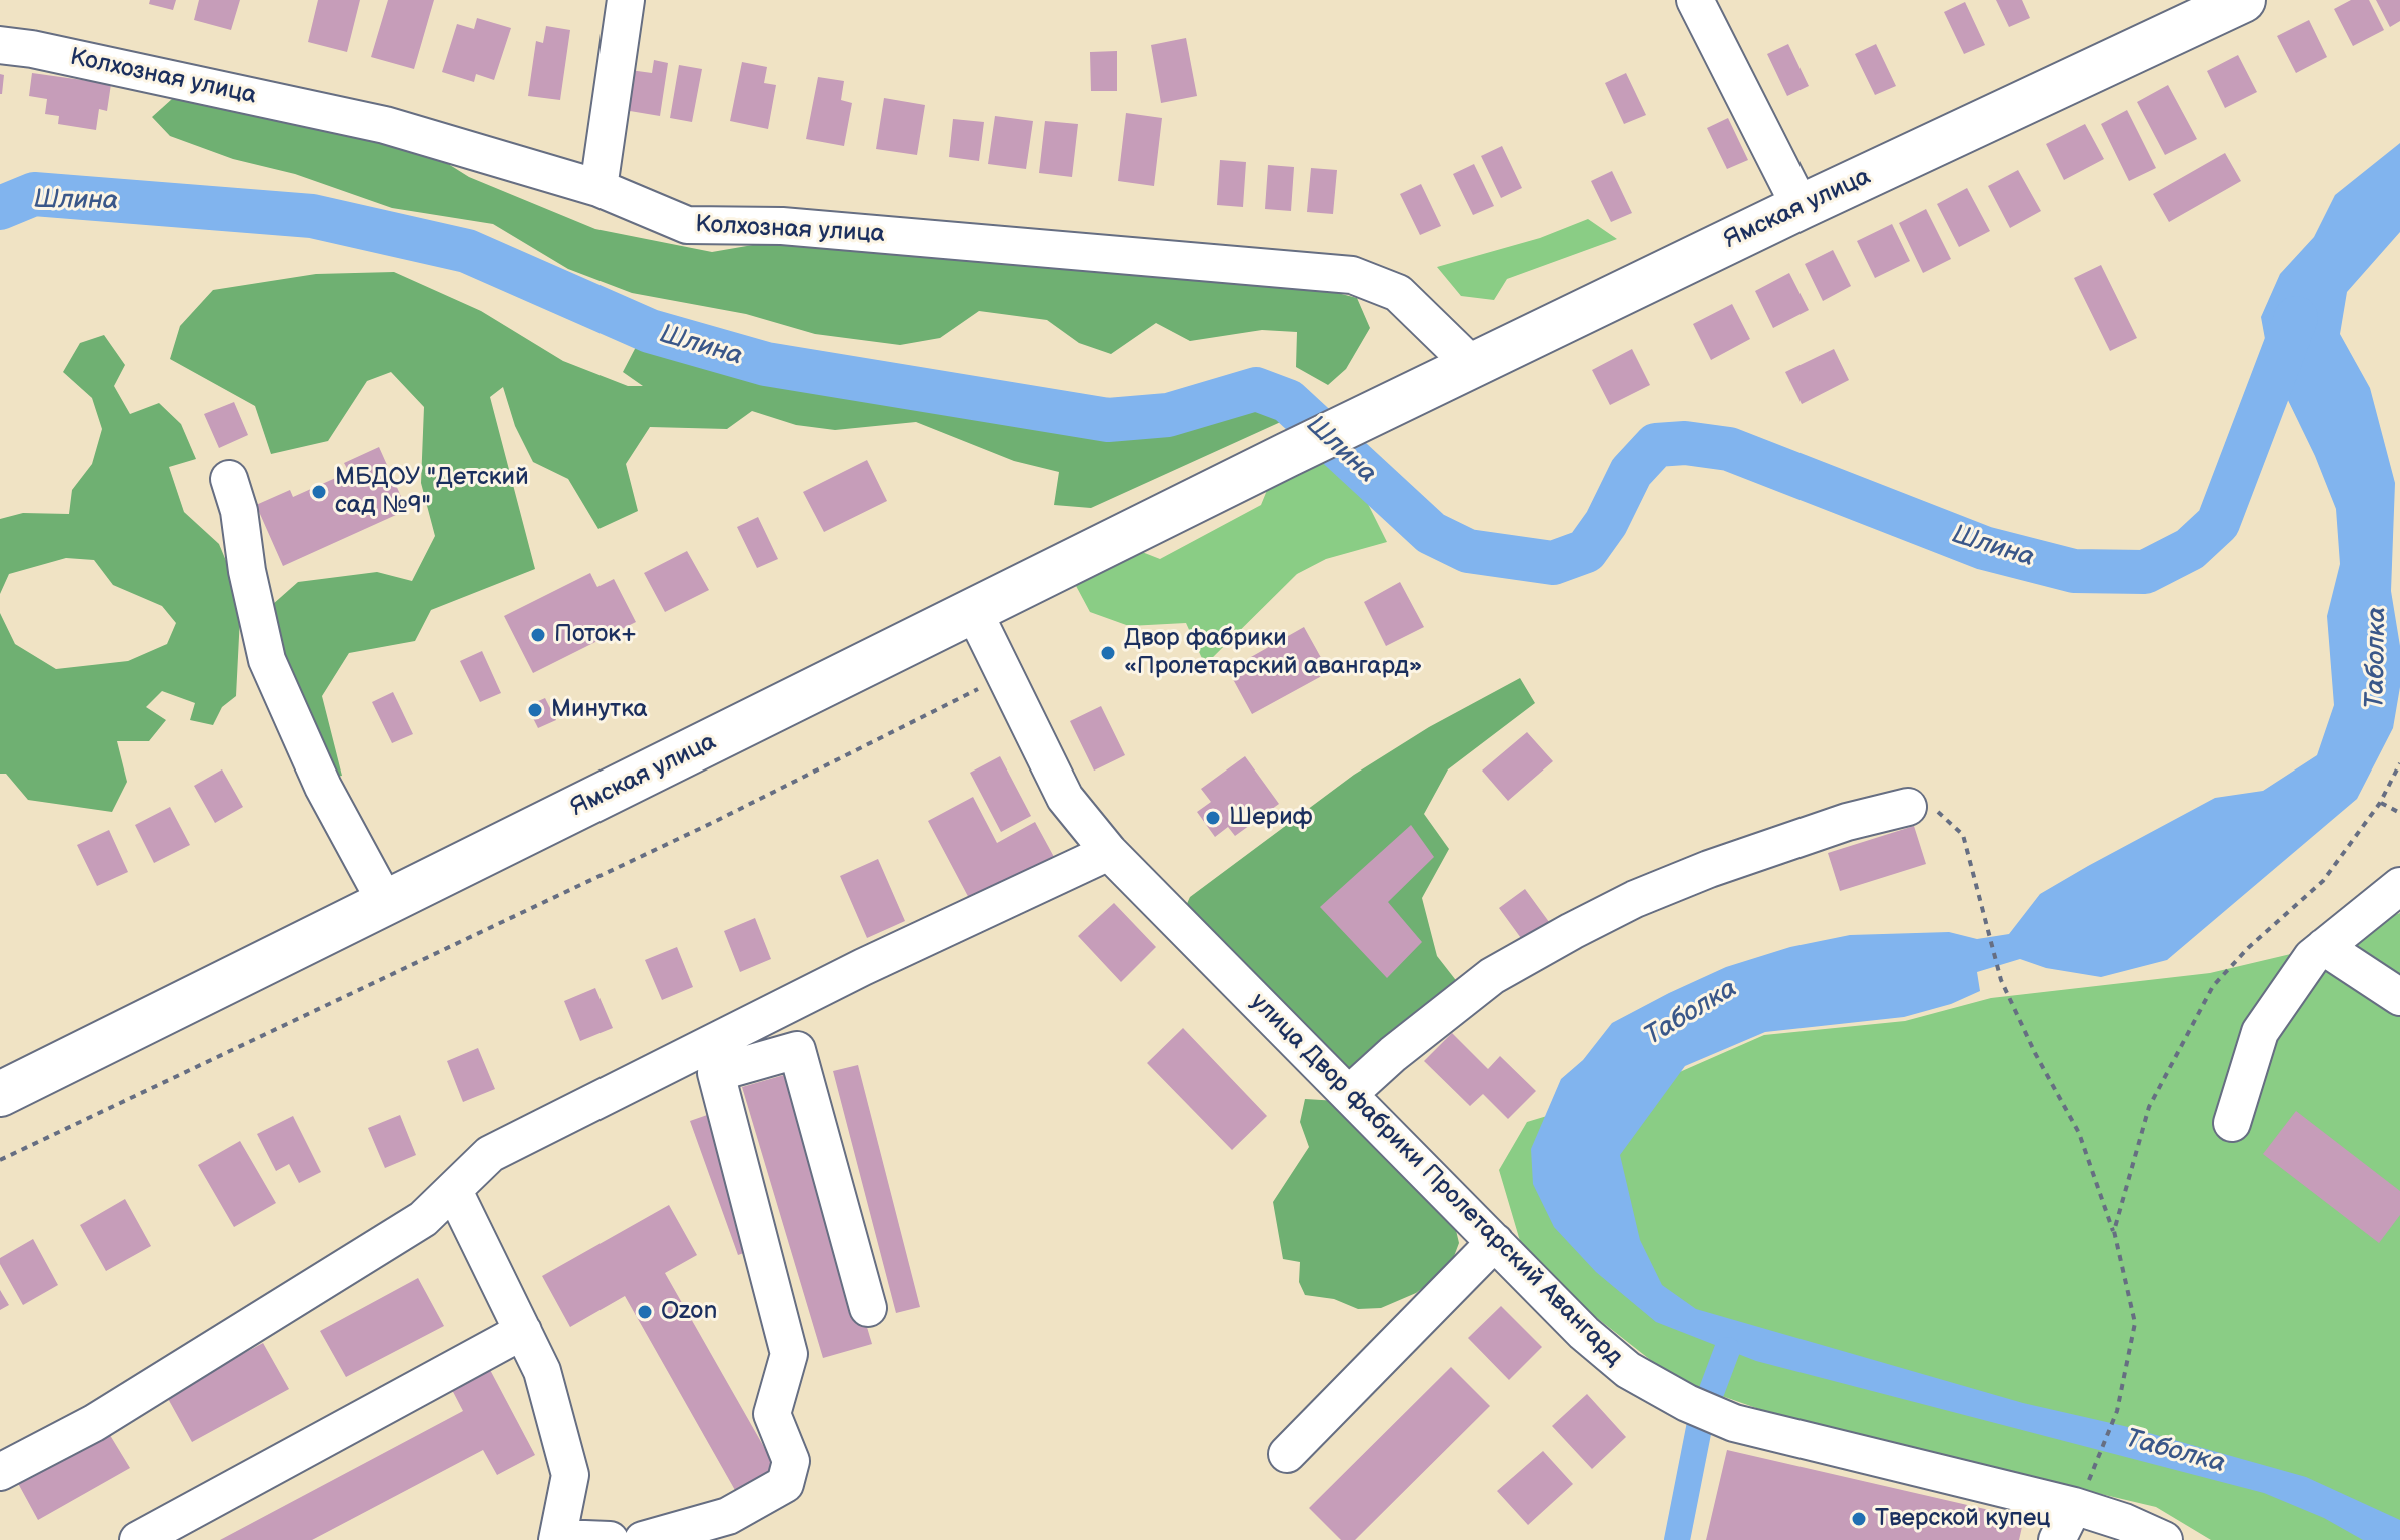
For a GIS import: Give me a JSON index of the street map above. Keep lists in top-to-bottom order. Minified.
{"streets":{"highway":["Ямская улица"],"street":["Колхозная улица","улица Двор фабрики Пролетарский Авангард"]},"crossings":[["Колхозная улица","Ямская улица"],["Ямская улица","улица Двор фабрики Пролетарский Авангард"]],"water":["Шлина","Таболка"],"places":["МБДОУ \"Детский сад №9\"","Поток+","Двор фабрики «Пролетарский авангард»","Минутка","Шериф","Ozon","Тверской купец"]}
